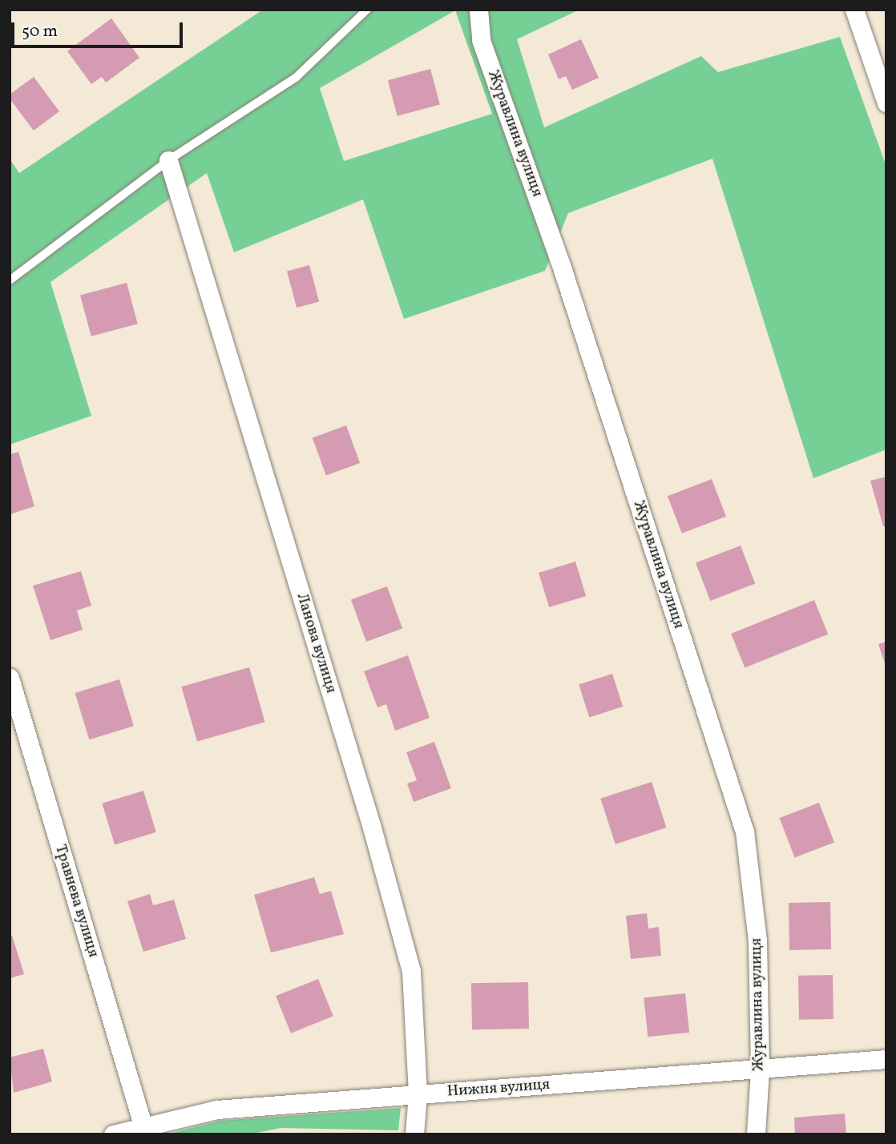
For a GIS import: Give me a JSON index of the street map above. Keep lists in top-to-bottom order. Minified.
{"streets":{"street":["Журавлина вулиця","Ланова вулиця","Травнева вулиця","Нижня вулиця"]},"crossings":[["Журавлина вулиця","Нижня вулиця"],["Ланова вулиця","Нижня вулиця"],["Травнева вулиця","Нижня вулиця"]],"scale_bar":"50 m"}
